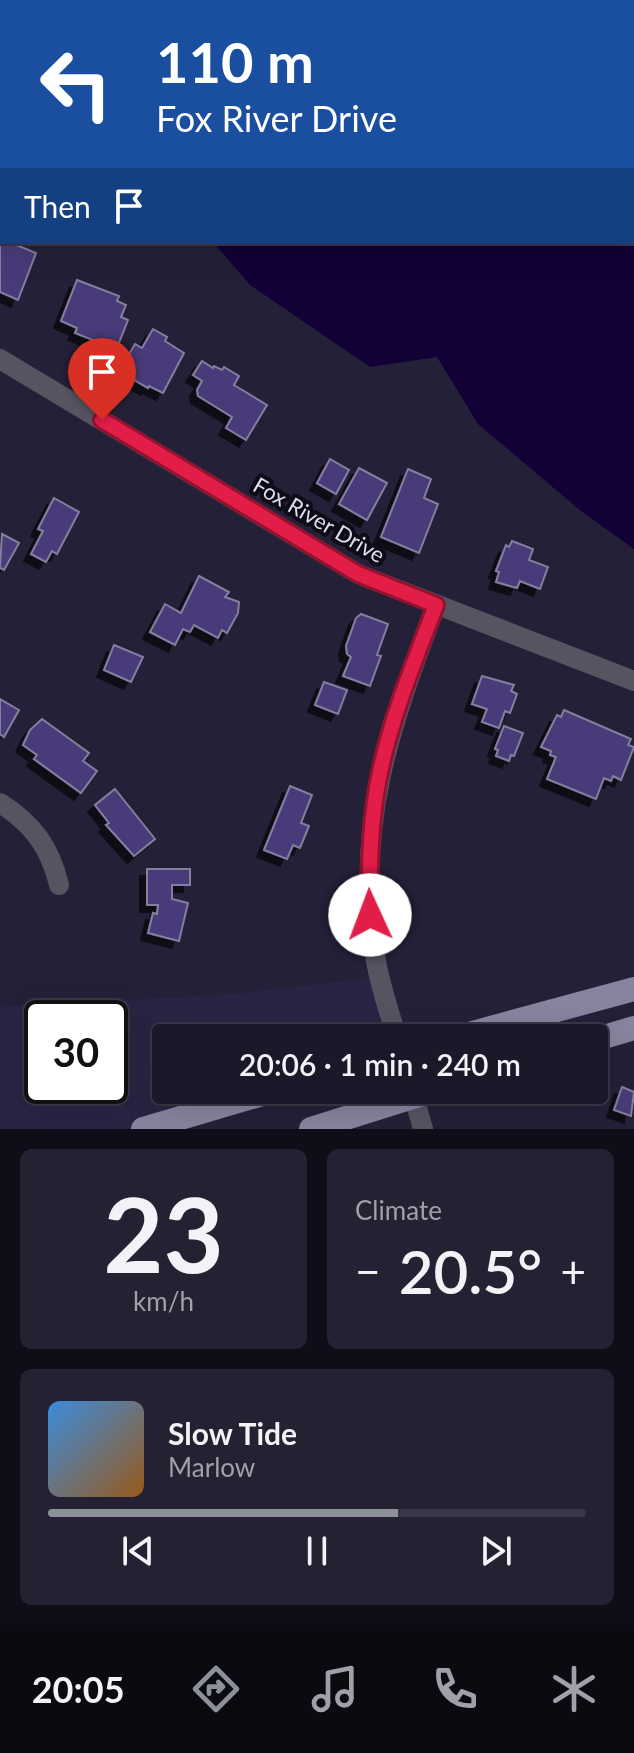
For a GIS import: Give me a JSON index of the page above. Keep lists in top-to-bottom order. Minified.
{"streets":{"street":["Fox River Drive"]},"page":{"turn":["110 m","Fox River Drive"],"then":"Then","limit":"30","trip":"20:06 · 1 min · 240 m","tile":[["23","km/h"],"Climate"],"heat":["−","20.5°","+"],"song":["Slow Tide","Marlow"],"tabs":"20:05"}}
